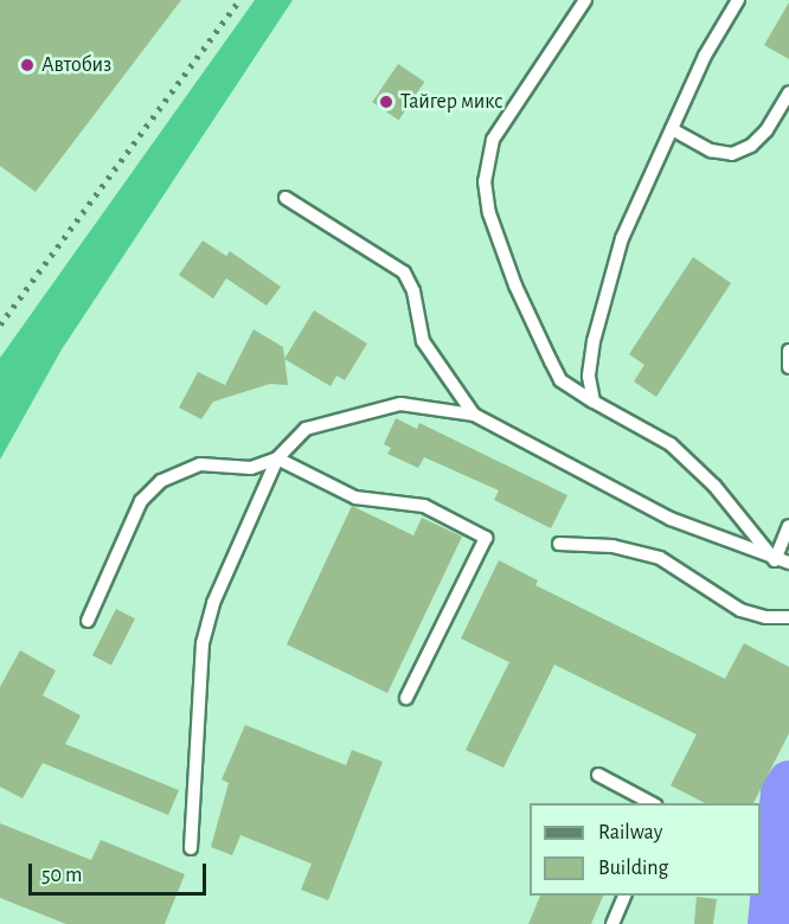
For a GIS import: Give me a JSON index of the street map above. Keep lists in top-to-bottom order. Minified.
{"places":["Автобиз","Тайгер микс"],"legend":["Railway","Building"],"scale_bar":"50 m"}
